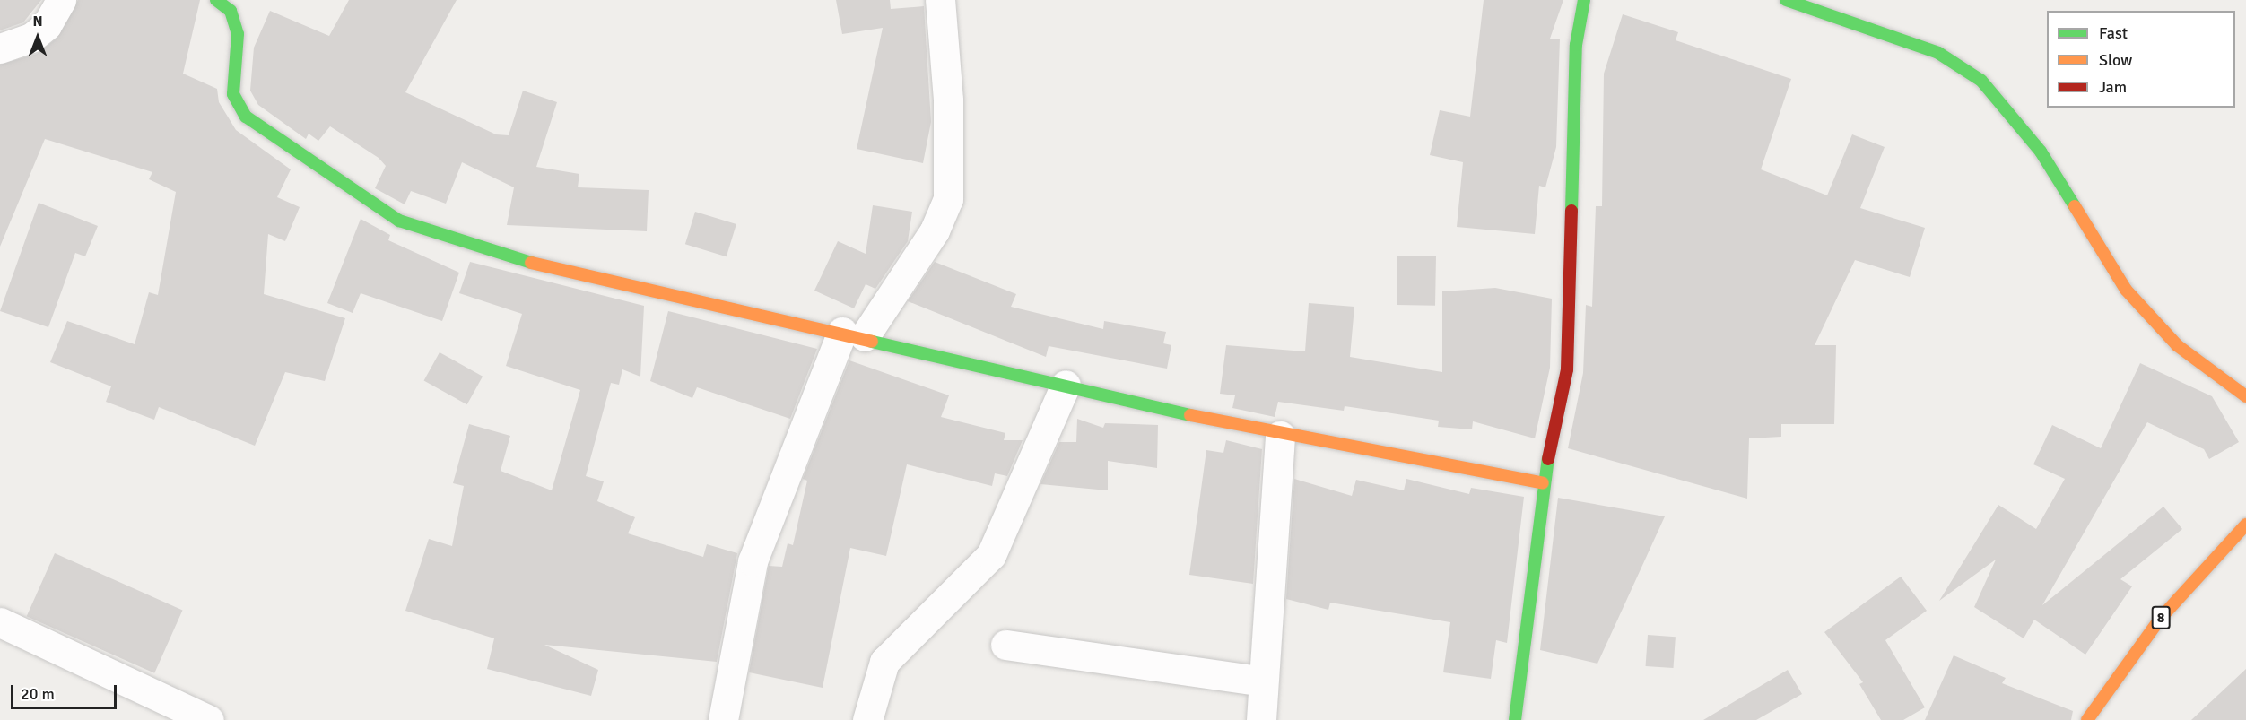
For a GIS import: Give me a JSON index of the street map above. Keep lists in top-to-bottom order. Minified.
{"streets":{"main road":["8"]},"legend":["Fast","Slow","Jam"],"scale_bar":"20 m","north":"top"}
